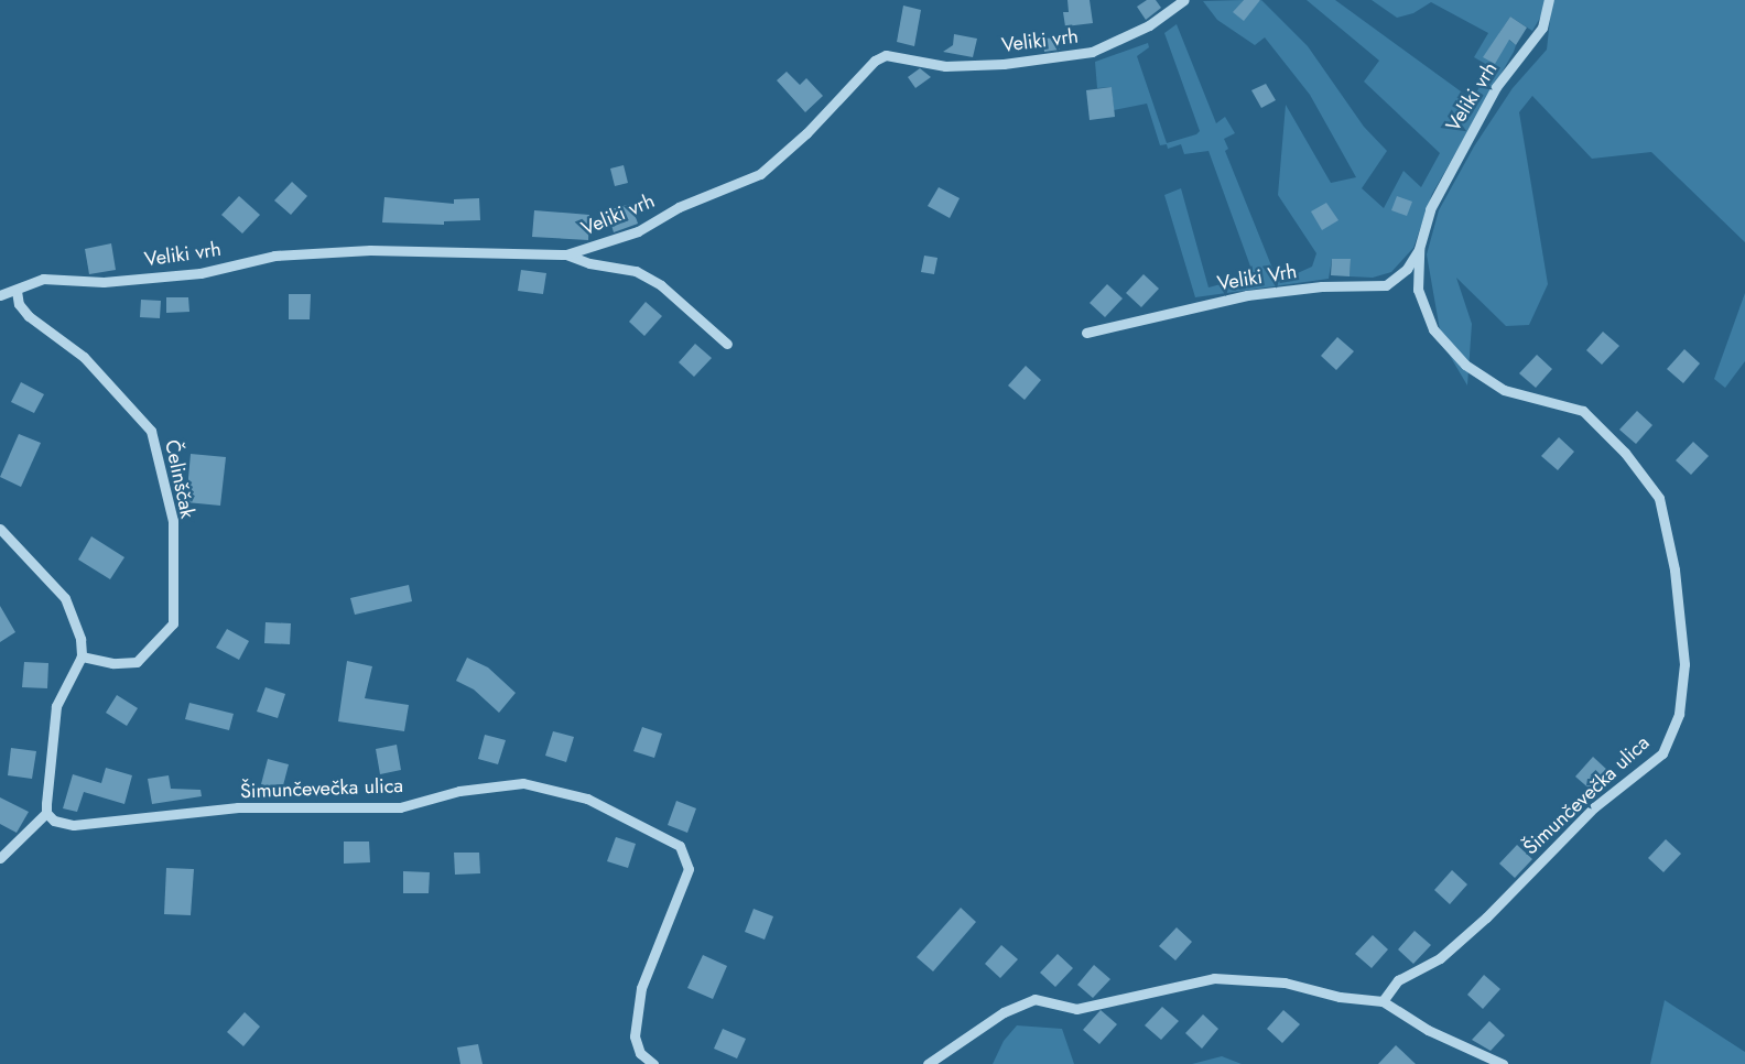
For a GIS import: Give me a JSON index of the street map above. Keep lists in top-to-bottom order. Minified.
{"streets":{"street":["Veliki vrh","Veliki Vrh","Čelinščak","Šimunčevečka ulica"]},"crossings":[["Veliki vrh","Veliki Vrh"],["Veliki vrh","Čelinščak"],["Veliki vrh","Šimunčevečka ulica"],["Veliki Vrh","Šimunčevečka ulica"]]}
